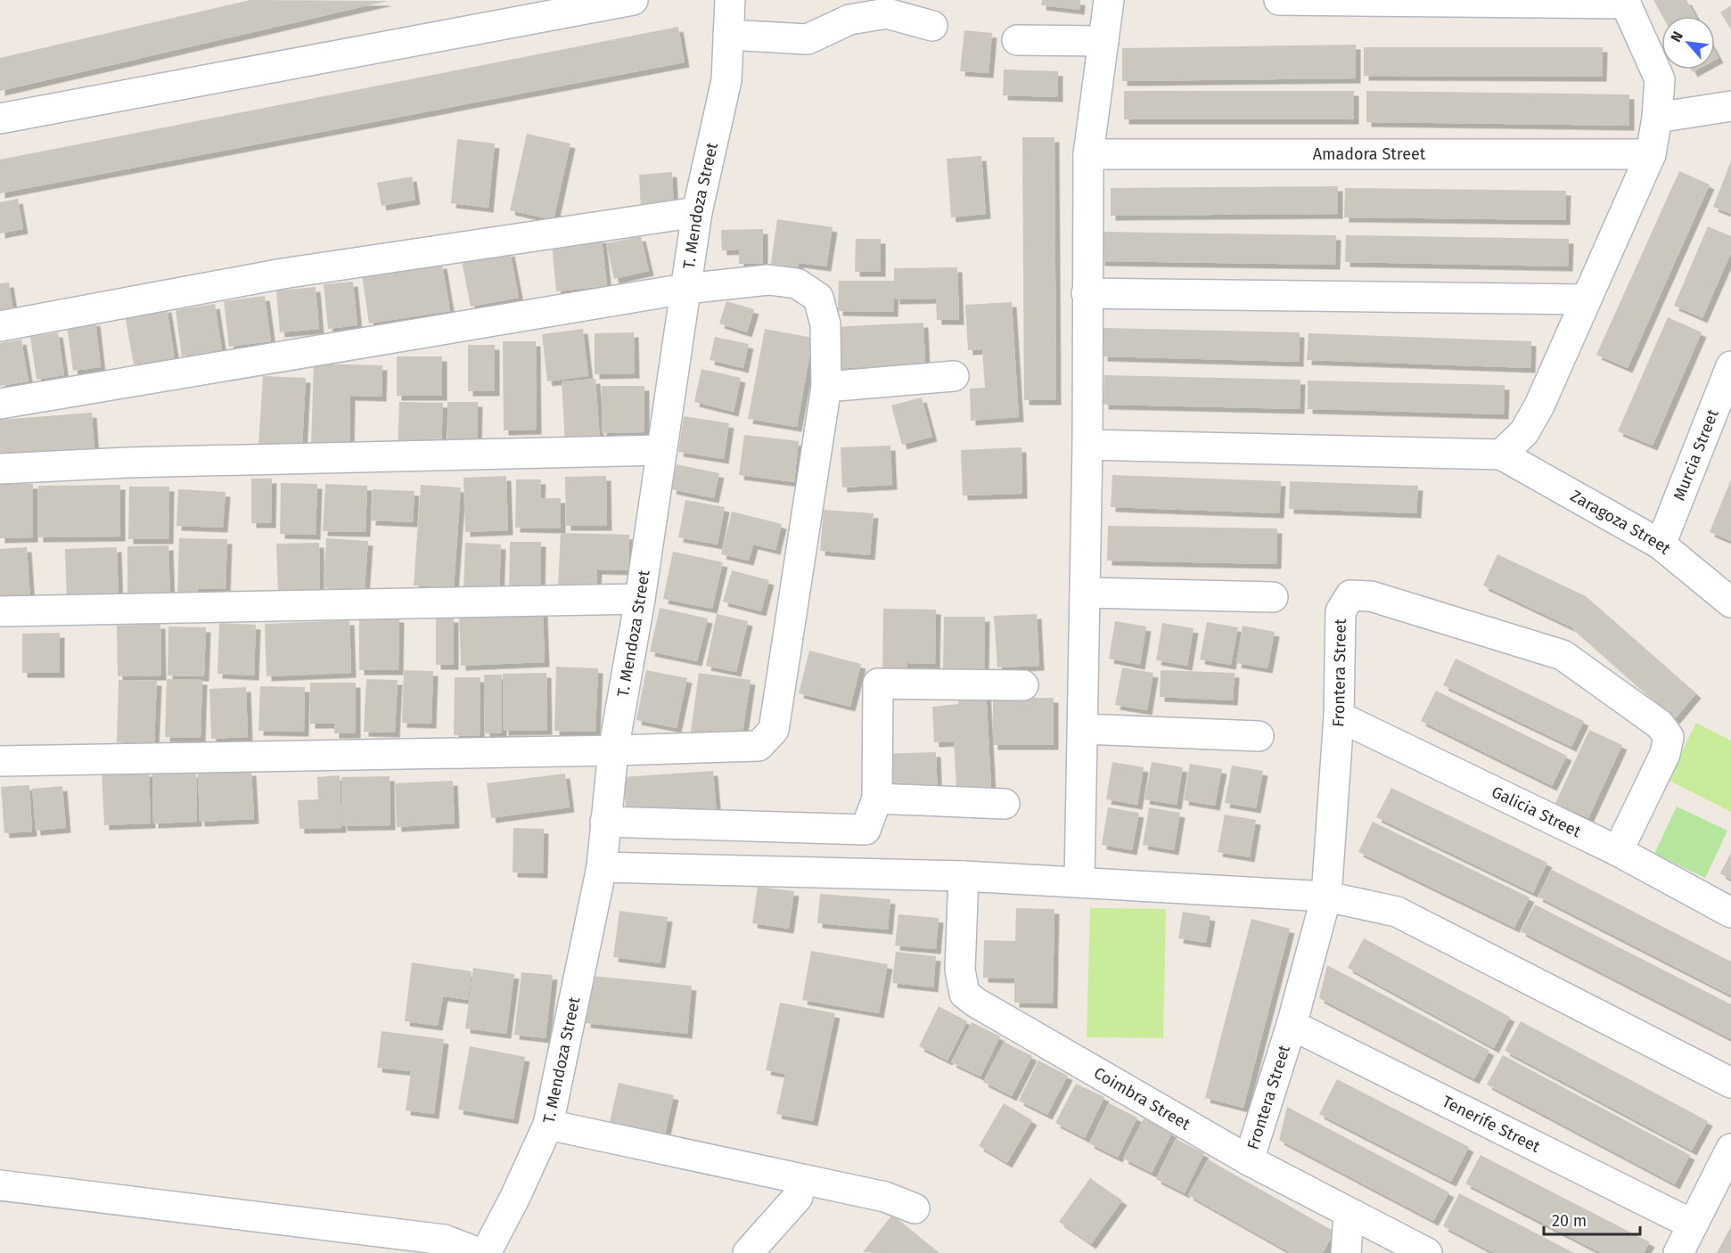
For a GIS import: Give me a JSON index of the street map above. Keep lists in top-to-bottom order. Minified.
{"streets":{"street":["Amadora Street","T. Mendoza Street","Murcia Street","Zaragoza Street","Frontera Street","Galicia Street","Coimbra Street","Tenerife Street"]},"crossings":[["Murcia Street","Zaragoza Street"],["Frontera Street","Galicia Street"],["Frontera Street","Coimbra Street"],["Frontera Street","Tenerife Street"]],"scale_bar":"20 m","north":"top left"}
